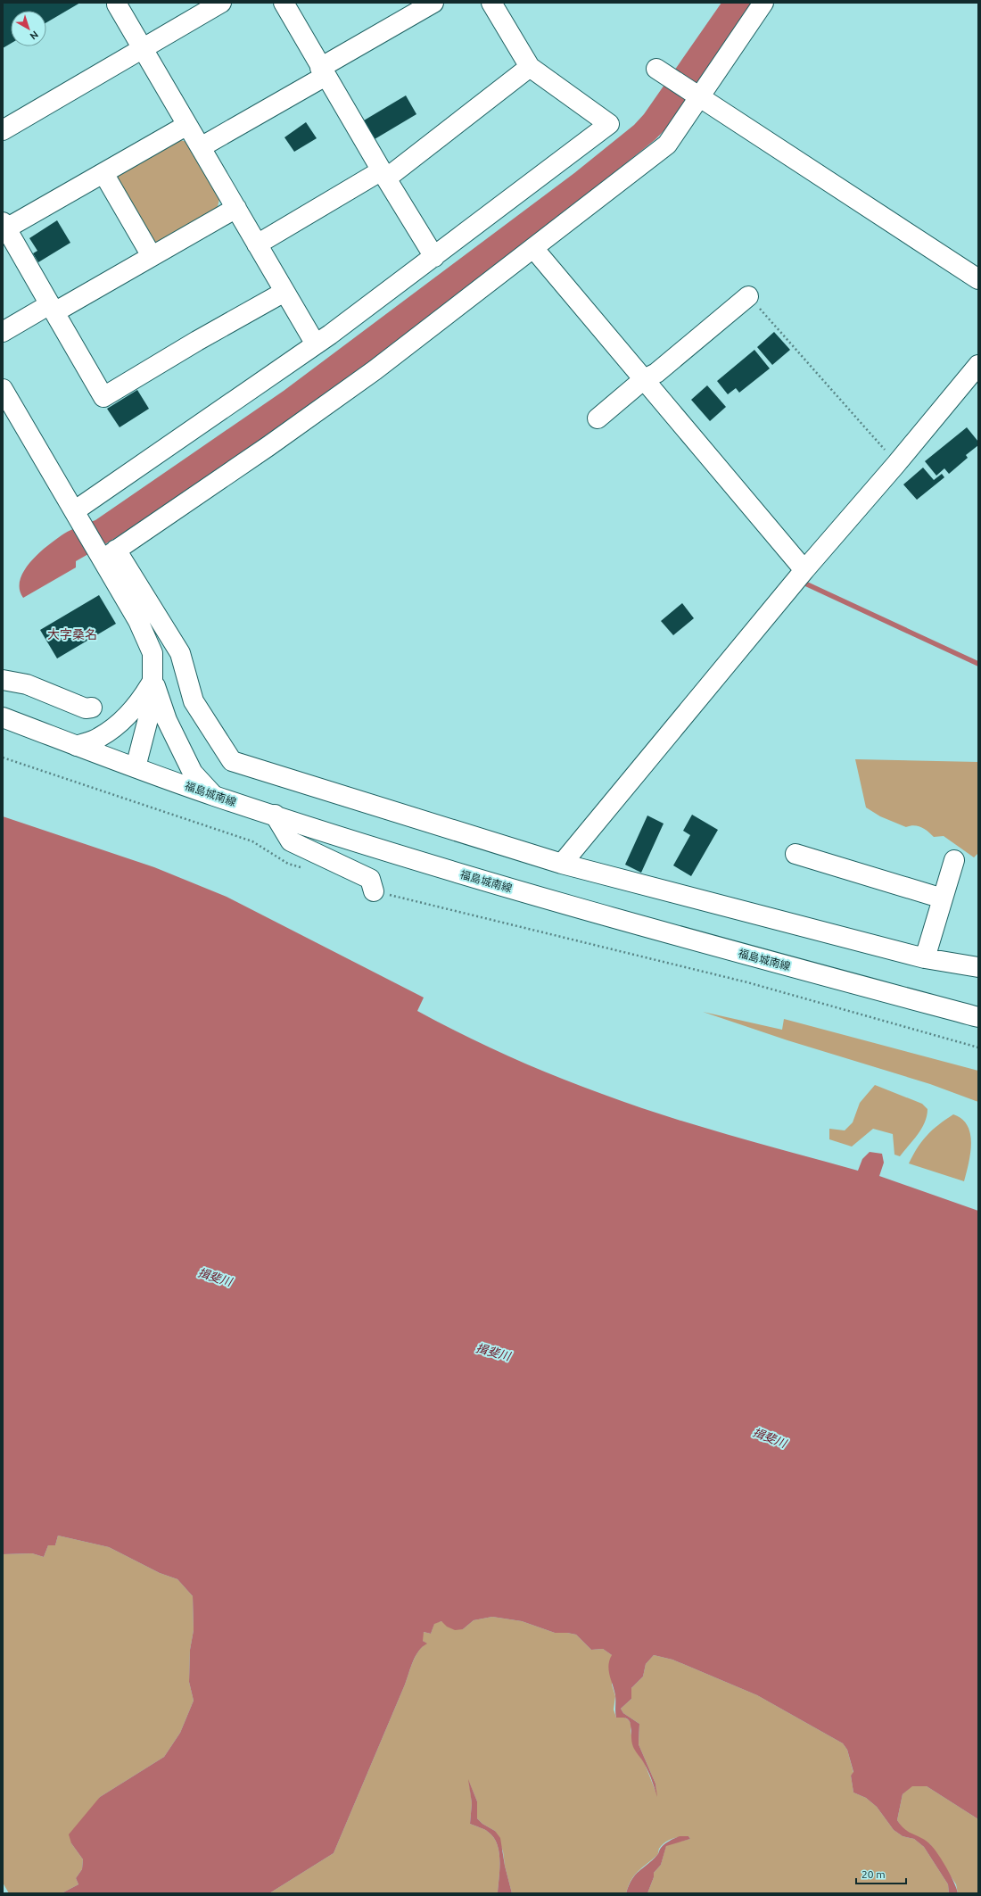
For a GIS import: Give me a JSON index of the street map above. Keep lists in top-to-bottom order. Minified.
{"streets":{"street":["福島城南線"]},"districts":["大字桑名"],"water":["揖斐川"],"scale_bar":"20 m","north":"bottom right"}
